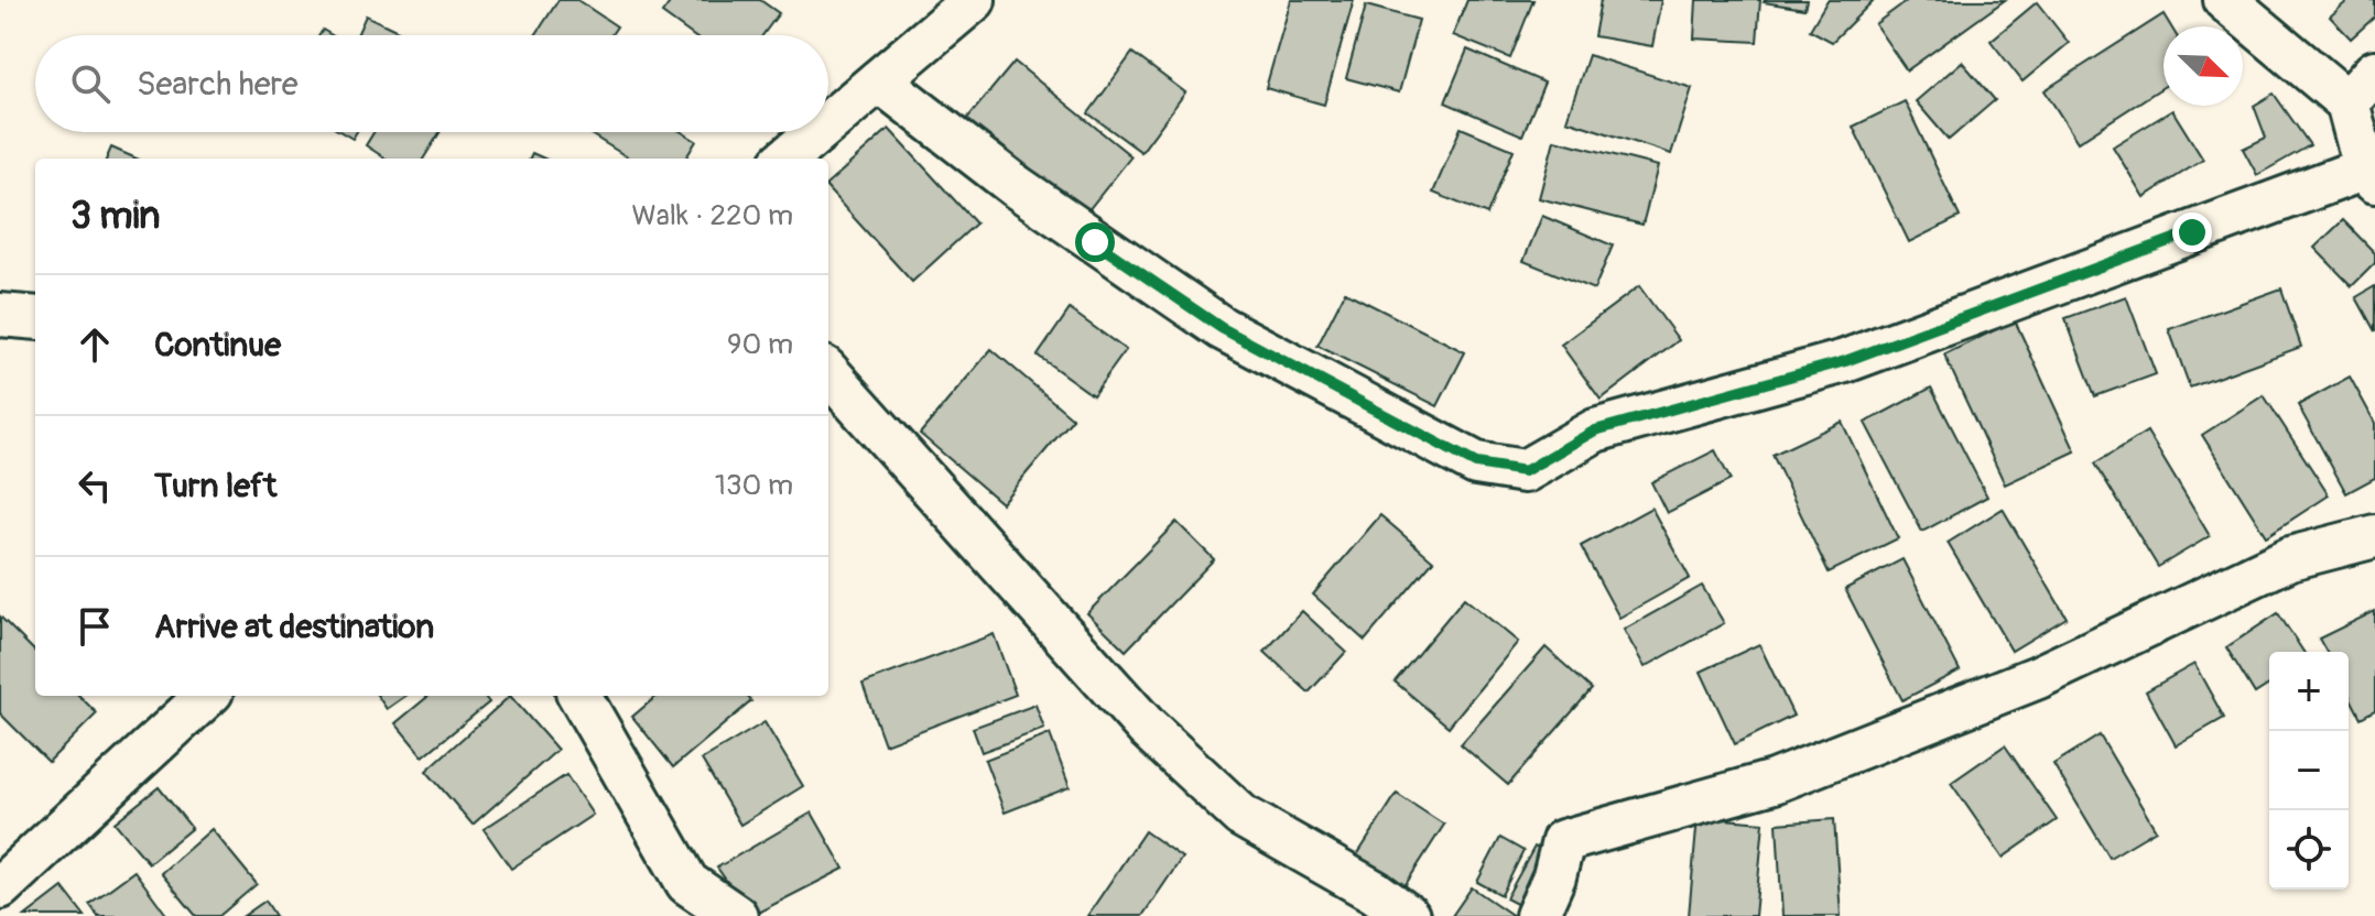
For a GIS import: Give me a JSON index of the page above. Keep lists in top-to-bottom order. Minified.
{"north":"bottom right","page":{"search":"Search here","heading":["3 min","Walk · 220 m"],"list":[["Continue","90 m"],["Turn left","130 m"],"Arrive at destination"],"map_buttons":["+","−"]}}
